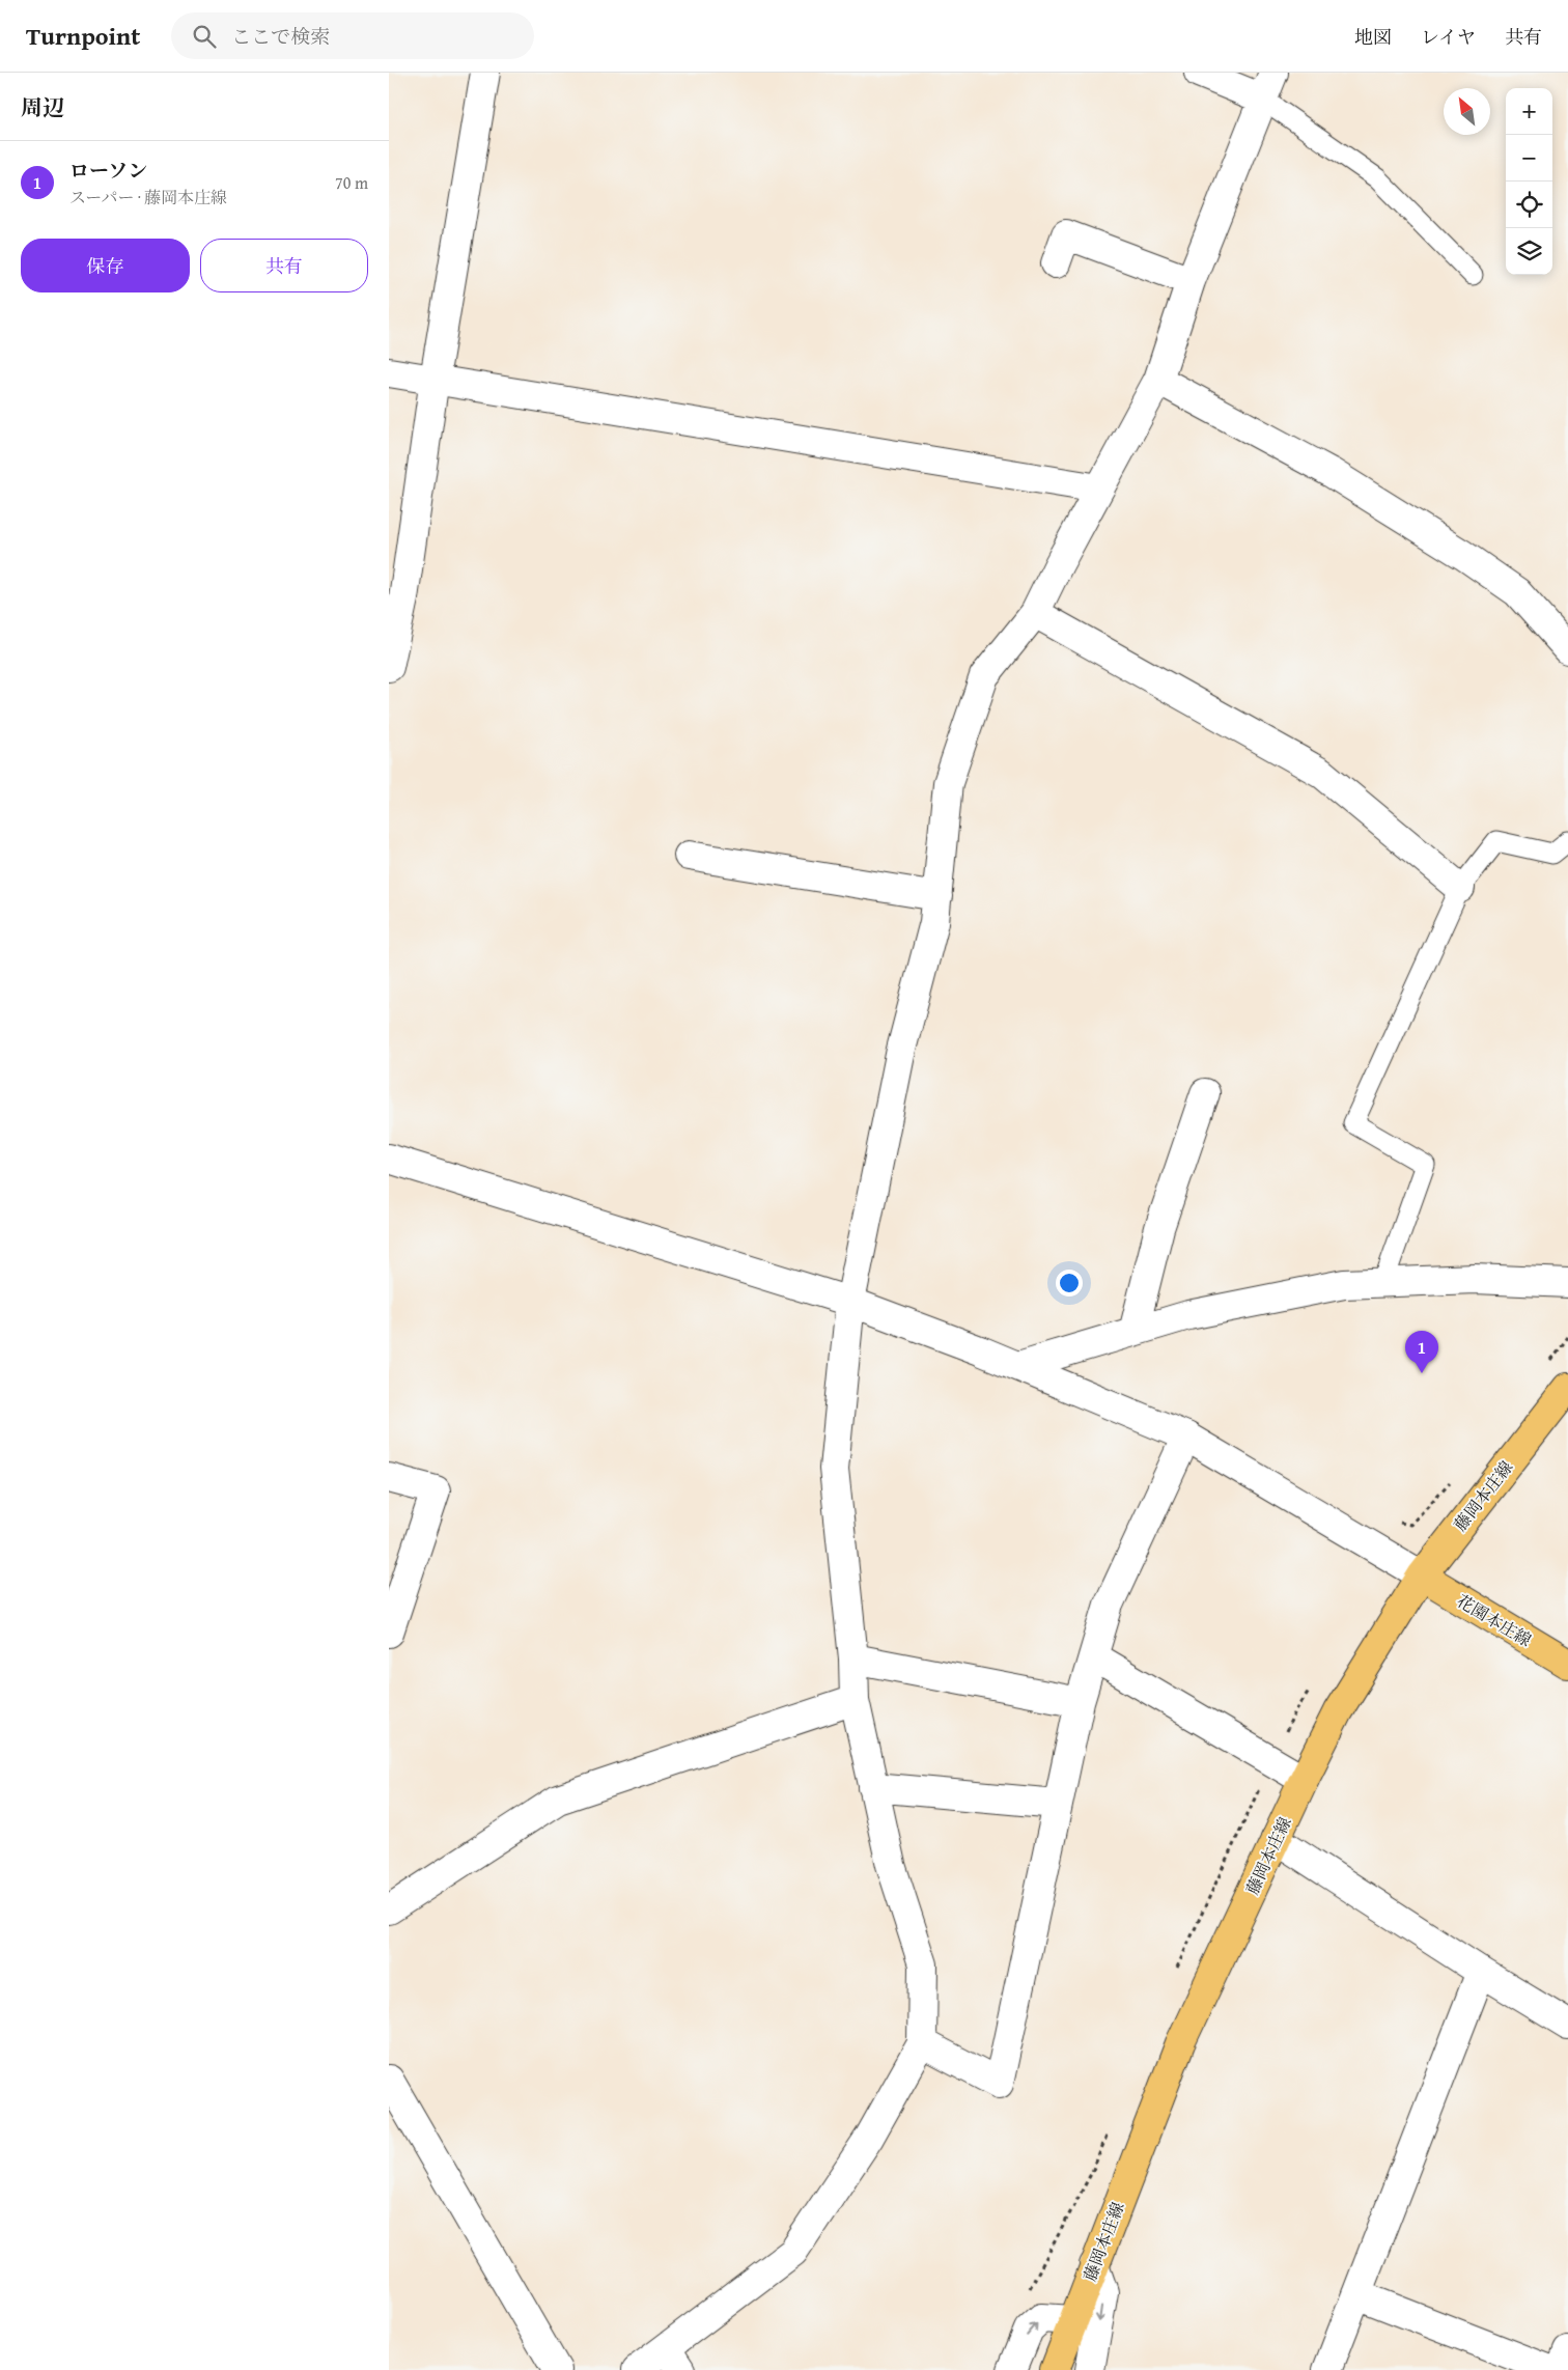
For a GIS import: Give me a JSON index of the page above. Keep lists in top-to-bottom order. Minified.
{"streets":{"main road":["藤岡本庄線","花園本庄線"]},"crossings":[["藤岡本庄線","花園本庄線"]],"north":"top left","page":{"header":"Turnpoint","search":"ここで検索","nav":["地図","レイヤ","共有"],"heading":"周辺","map_buttons":["+","−"],"list":[{"mark":"1","name":"ローソン","note":"スーパー · 藤岡本庄線","value":"70 m"}],"buttons":["保存","共有"],"pins":"1"}}
